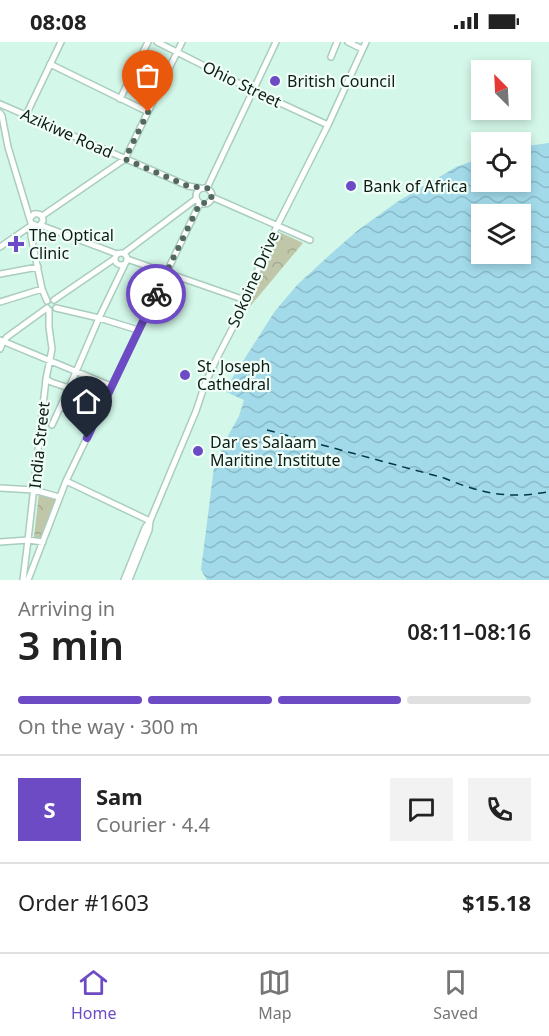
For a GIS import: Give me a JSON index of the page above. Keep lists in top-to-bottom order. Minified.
{"streets":{"street":["Ohio Street","Azikiwe Road","Sokoine Drive","India Street"]},"crossings":[["Ohio Street","Sokoine Drive"]],"places":{"other":["British Council","Bank of Africa","St. Joseph Cathedral","Dar es Salaam Maritine Institute"],"health":["The Optical Clinic"]},"north":"top left","page":{"status":"08:08","heading":["3 min","Arriving in","08:11–08:16"],"panel":["Sam","Courier · 4.4","Order #1603","$15.18"],"bar":"On the way · 300 m","round":"S","tabs":["Home","Map","Saved"]}}
